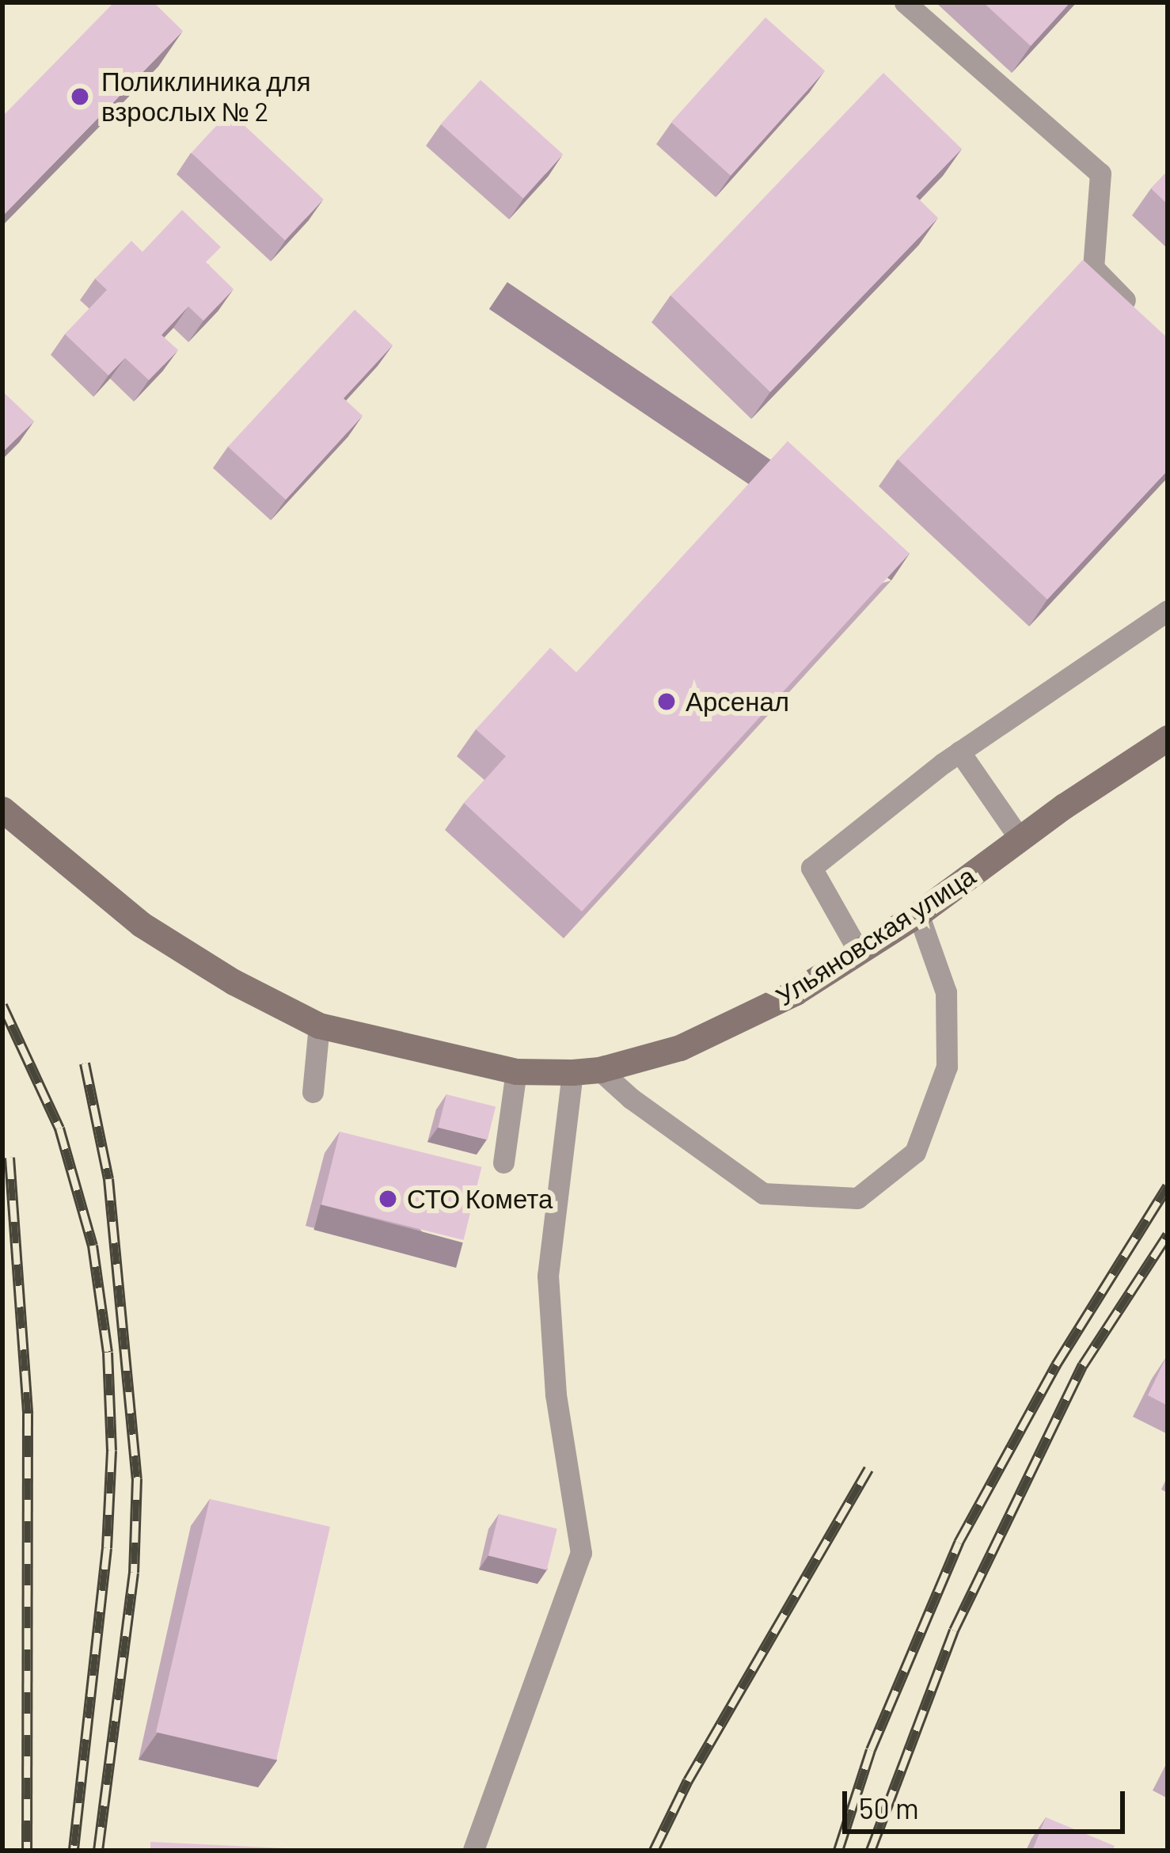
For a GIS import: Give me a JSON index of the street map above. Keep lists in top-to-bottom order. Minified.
{"streets":{"main road":["Ульяновская улица"]},"places":["Поликлиника для взрослых № 2","Арсенал","СТО Комета"],"scale_bar":"50 m"}
